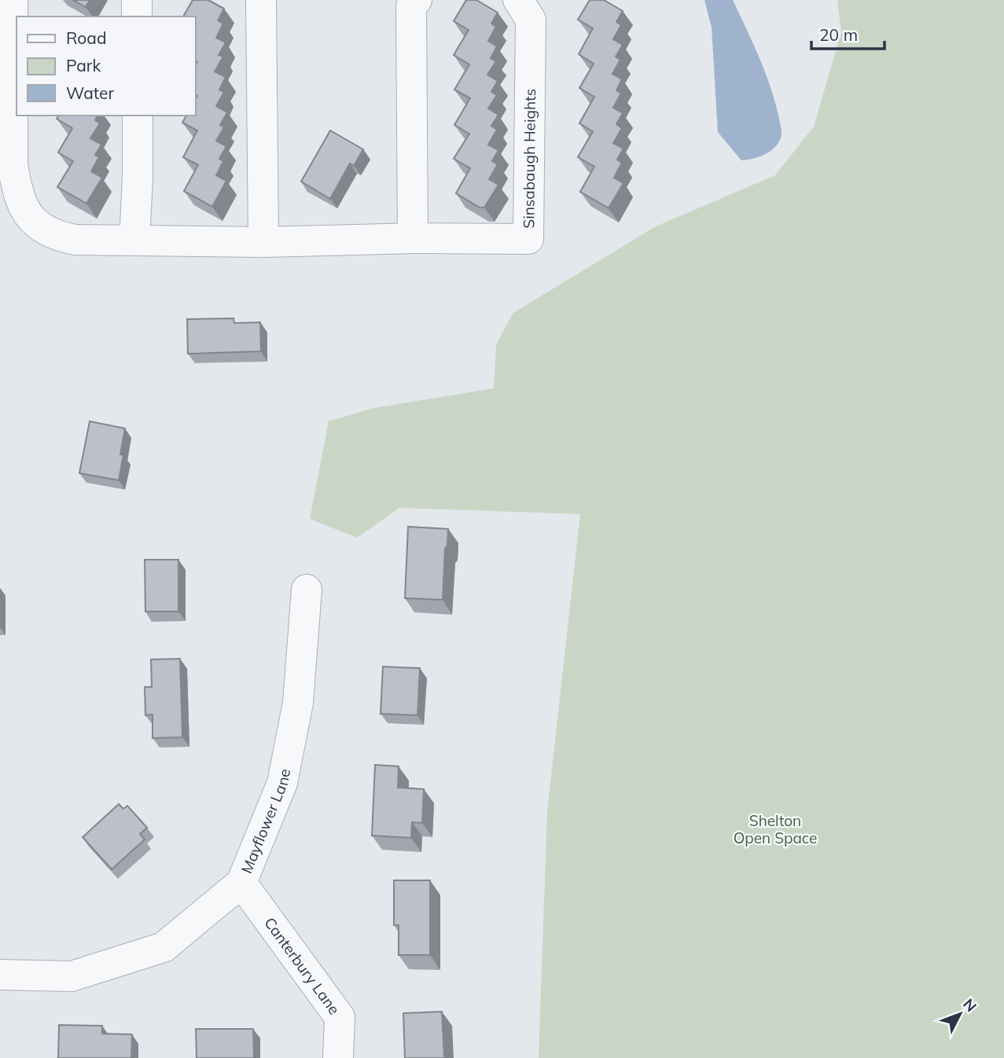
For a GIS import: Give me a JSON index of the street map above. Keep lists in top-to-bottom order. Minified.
{"streets":{"street":["Sinsabaugh Heights","Mayflower Lane","Canterbury Lane"]},"crossings":[["Mayflower Lane","Canterbury Lane"]],"parks":["Shelton Open Space"],"legend":["Road","Park","Water"],"scale_bar":"20 m","north":"top right"}
